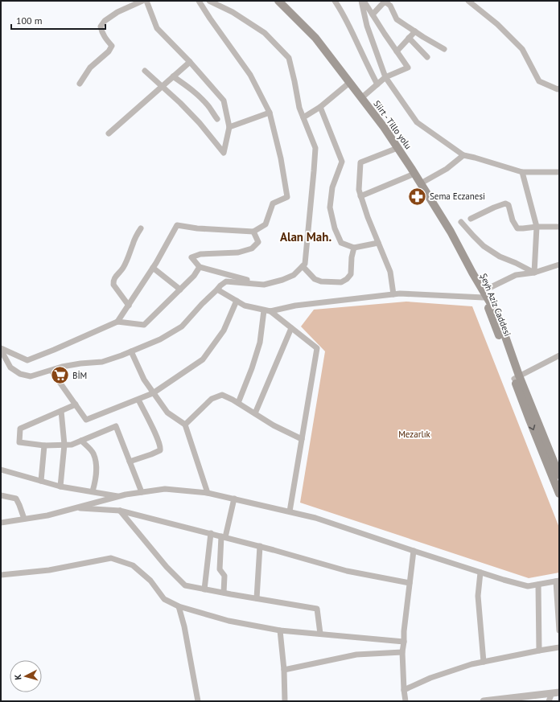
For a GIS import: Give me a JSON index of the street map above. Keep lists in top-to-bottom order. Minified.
{"streets":{"main road":["Siirt - Tillo yolu","Şeyh Aziz Caddesi"]},"crossings":[["Siirt - Tillo yolu","Şeyh Aziz Caddesi"]],"districts":["Alan Mah."],"parks":["Mezarlık"],"places":{"pharmacy":["Sema Eczanesi"],"supermarket":["BİM"]},"scale_bar":"100 m","north":"left"}
